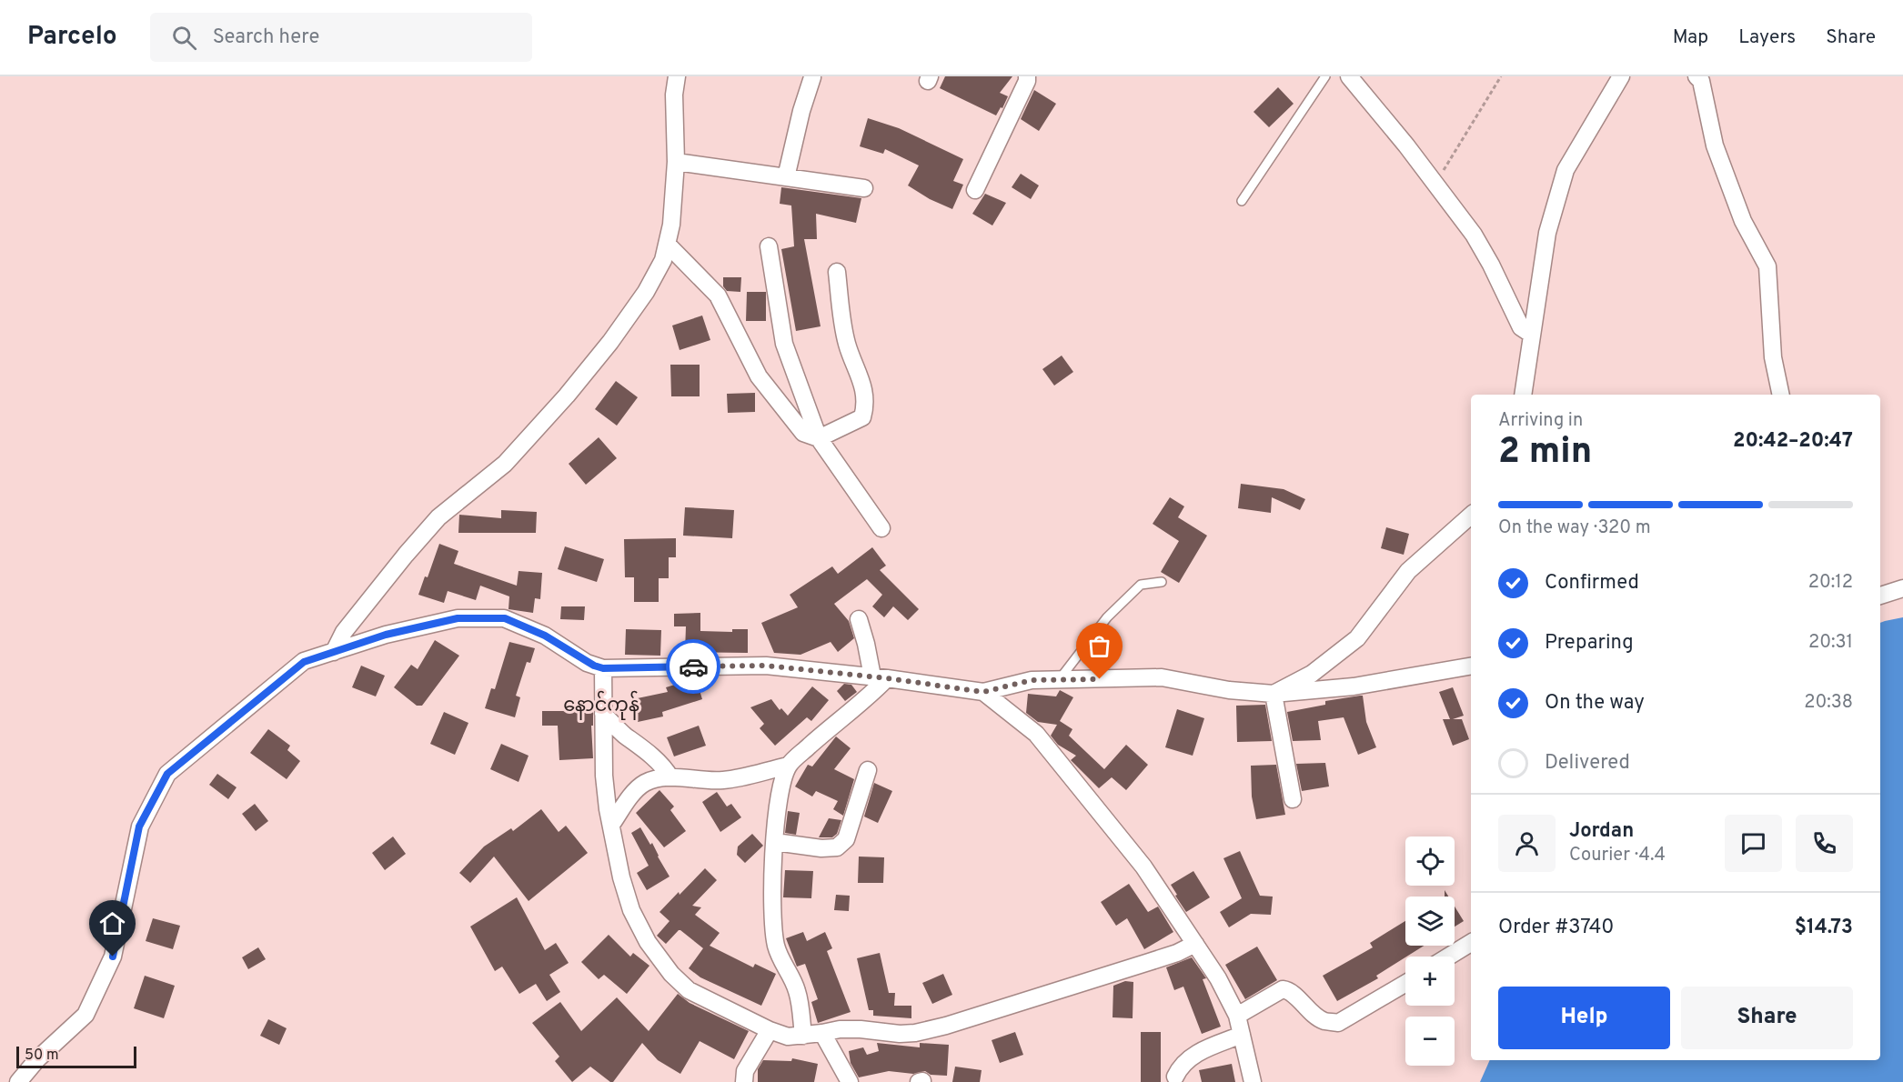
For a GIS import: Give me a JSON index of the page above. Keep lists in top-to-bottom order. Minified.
{"districts":["နောင်ကုန်"],"scale_bar":"50 m","page":{"header":"Parcelo","search":"Search here","nav":["Map","Layers","Share"],"heading":["2 min","Arriving in","20:42–20:47"],"panel":["Jordan","Courier · 4.4","Order #3740","$14.73"],"bar":"On the way · 320 m","list":[["Confirmed","20:12"],["Preparing","20:31"],["On the way","20:38"],"Delivered"],"map_buttons":["+","−"],"buttons":["Help","Share"],"scale":"50 m"}}
